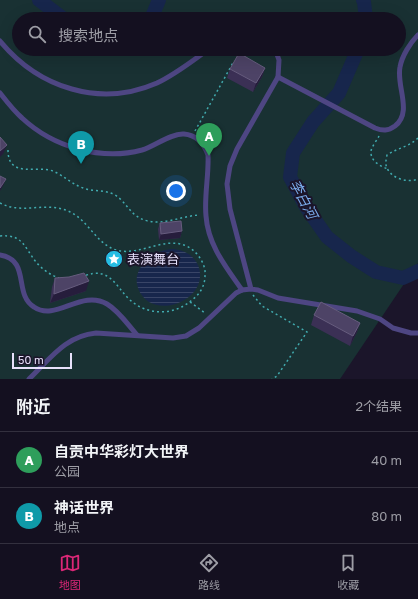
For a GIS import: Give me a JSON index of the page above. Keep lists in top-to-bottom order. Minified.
{"water":["李白河"],"places":{"place":["表演舞台"]},"scale_bar":"50 m","page":{"search":"搜索地点","pins":["A","B"],"scale":"50 m","heading":["附近","2个结果"],"list":[{"mark":"A","name":"自贡中华彩灯大世界","note":"公园","value":"40 m"},{"mark":"B","name":"神话世界","note":"地点","value":"80 m"}],"nav":["地图","路线","收藏"]}}
